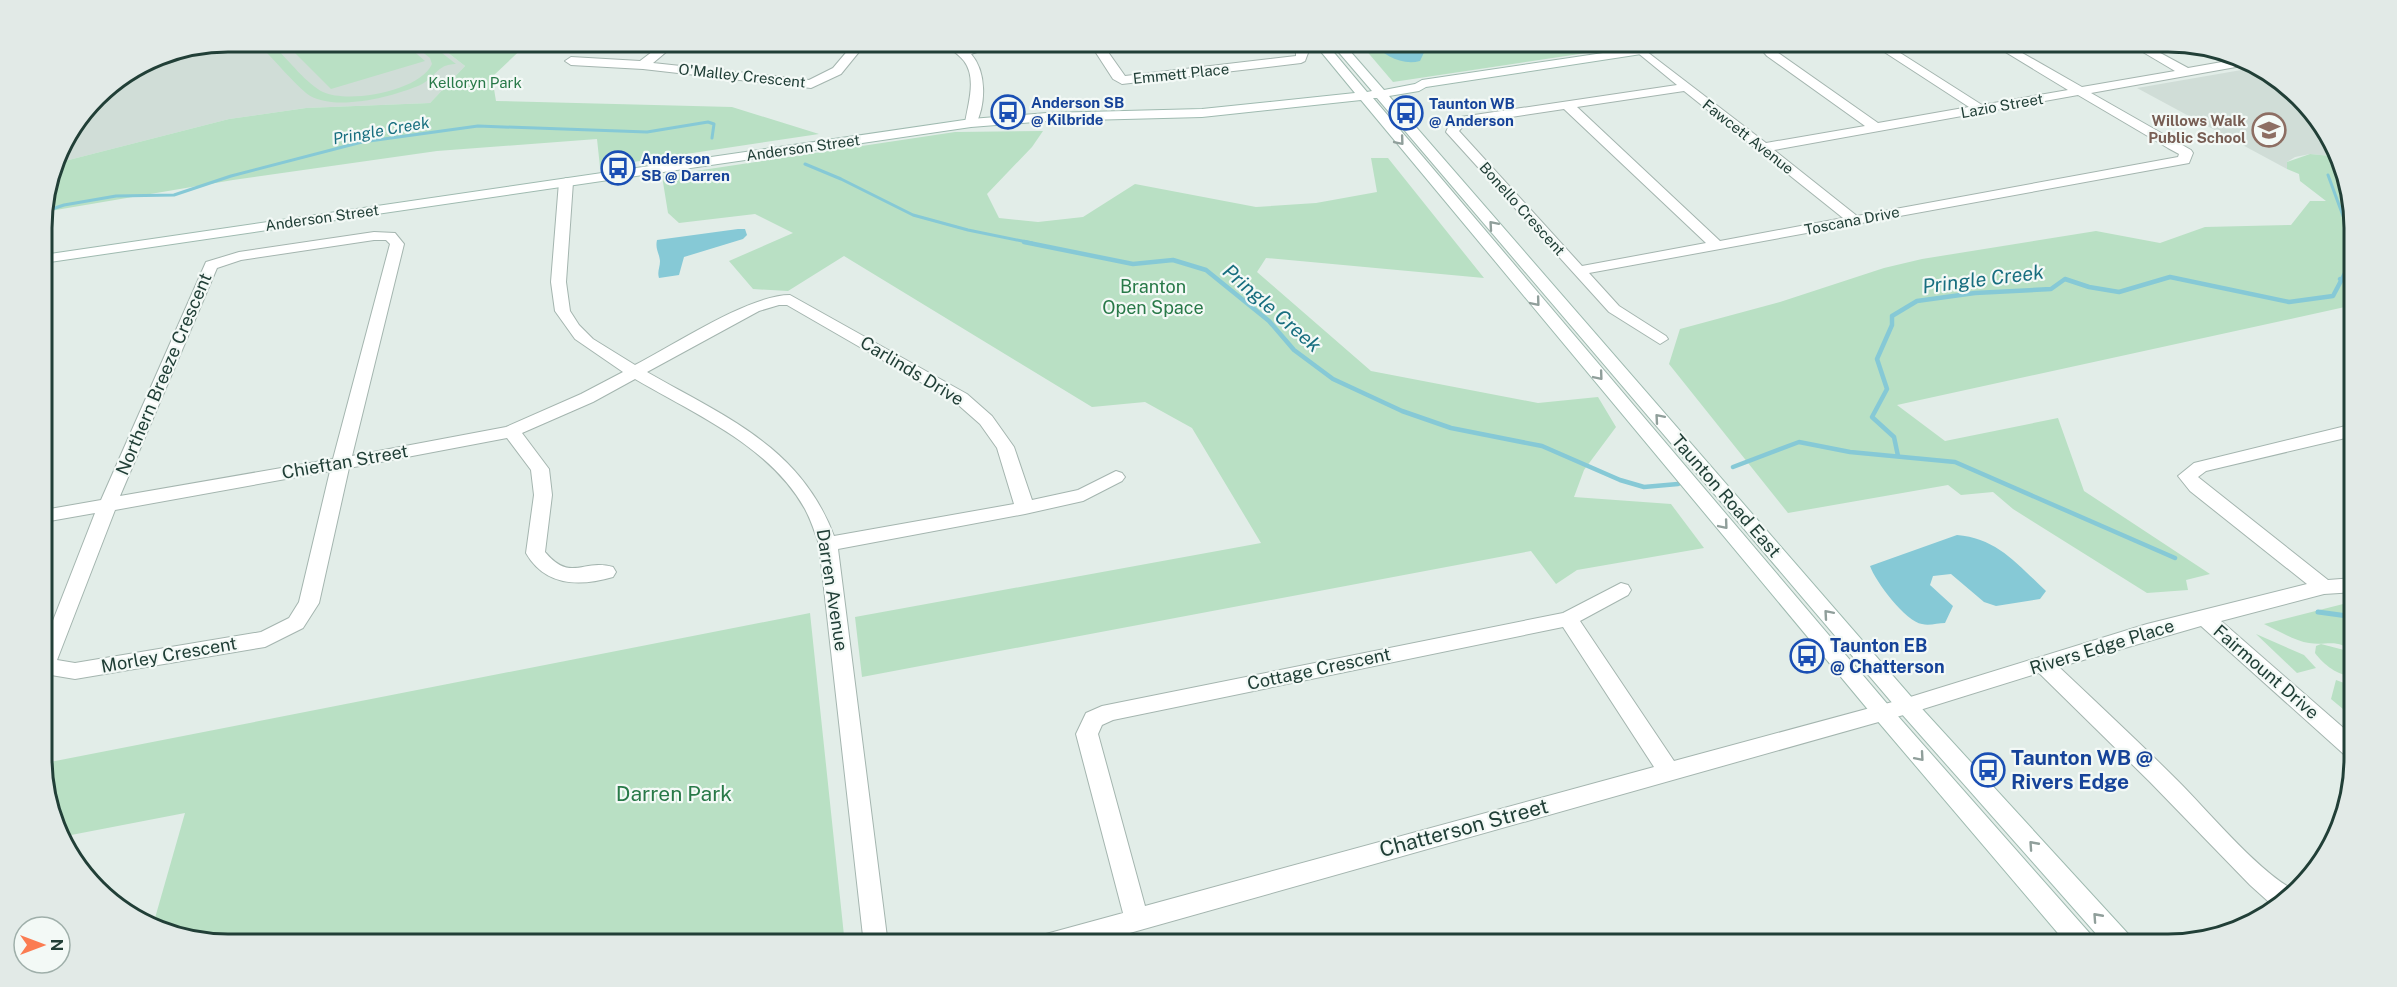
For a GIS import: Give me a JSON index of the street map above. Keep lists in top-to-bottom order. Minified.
{"streets":{"street":["Emmett Place","O'Malley Crescent","Lazio Street","Fawcett Avenue","Anderson Street","Bonello Crescent","Toscana Drive","Carlinds Drive","Northern Breeze Crescent","Chieftan Street","Taunton Road East","Darren Avenue","Rivers Edge Place","Morley Crescent","Cottage Crescent","Fairmount Drive","Chatterson Street"]},"crossings":[["Lazio Street","Fawcett Avenue"],["Lazio Street","Toscana Drive"],["Fawcett Avenue","Toscana Drive"],["Anderson Street","Taunton Road East"],["Anderson Street","Darren Avenue"],["Bonello Crescent","Toscana Drive"],["Carlinds Drive","Chieftan Street"],["Carlinds Drive","Darren Avenue"],["Northern Breeze Crescent","Chieftan Street"],["Northern Breeze Crescent","Morley Crescent"],["Chieftan Street","Darren Avenue"],["Chieftan Street","Morley Crescent"],["Taunton Road East","Rivers Edge Place"],["Taunton Road East","Chatterson Street"],["Rivers Edge Place","Fairmount Drive"],["Rivers Edge Place","Chatterson Street"],["Cottage Crescent","Chatterson Street"]],"water":["Pringle Creek"],"parks":["Kelloryn Park","Branton Open Space","Darren Park"],"places":{"bus stop":["Anderson SB @ Kilbride","Taunton WB @ Anderson","Anderson SB @ Darren","Taunton EB @ Chatterson","Taunton WB @ Rivers Edge"],"school or university":["Willows Walk Public School"]},"north":"right"}
